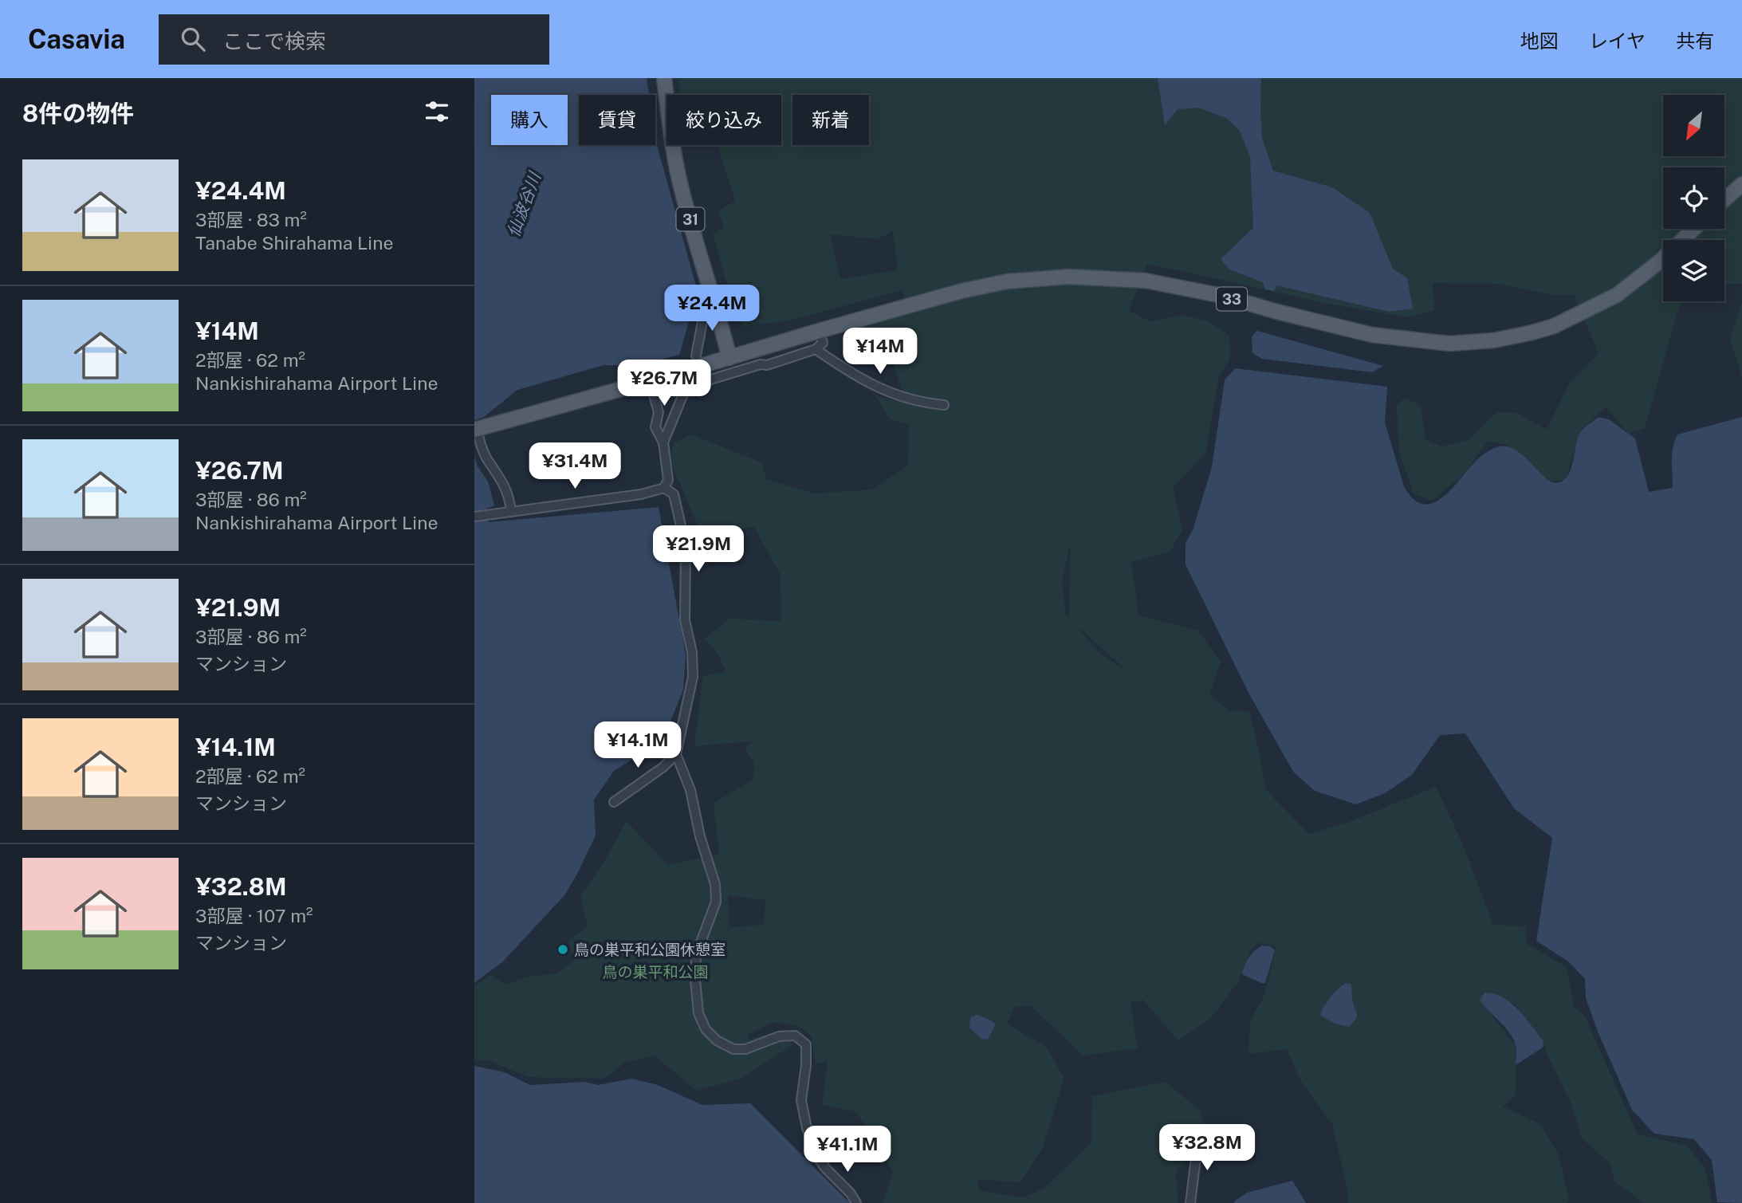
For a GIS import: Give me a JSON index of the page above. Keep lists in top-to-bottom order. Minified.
{"streets":{"main road":["31","33"]},"crossings":[["31","33"]],"water":["仙波谷川"],"parks":["鳥の巣平和公園"],"places":["鳥の巣平和公園休憩室"],"north":"bottom left","page":{"header":"Casavia","search":"ここで検索","nav":["地図","レイヤ","共有"],"heading":"8件の物件","chip":["購入","賃貸","絞り込み","新着"],"list":[{"name":"¥24.4M","note":"3部屋 · 83 m² · Tanabe Shirahama Line"},{"name":"¥14M","note":"2部屋 · 62 m² · Nankishirahama Airport Line"},{"name":"¥26.7M","note":"3部屋 · 86 m² · Nankishirahama Airport Line"},{"name":"¥21.9M","note":"3部屋 · 86 m² · マンション"},{"name":"¥14.1M","note":"2部屋 · 62 m² · マンション"},{"name":"¥32.8M","note":"3部屋 · 107 m² · マンション"}],"price":["¥24.4M","¥14M","¥26.7M","¥31.4M","¥21.9M","¥14.1M","¥32.8M","¥41.1M"]}}
